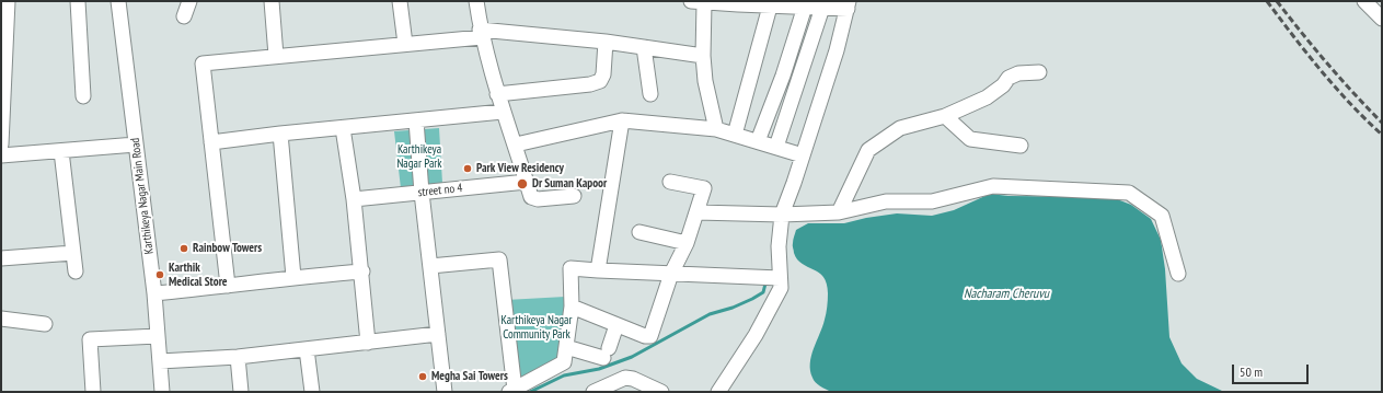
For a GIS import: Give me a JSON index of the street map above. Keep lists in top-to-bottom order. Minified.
{"streets":{"street":["street no 4","Karthikeya Nagar Main Road"]},"water":["Nacharam Cheruvu"],"parks":["Karthikeya Nagar Park","Karthikeya Nagar Community Park"],"places":["Park View Residency","Dr Suman Kapoor","Rainbow Towers","Karthik Medical Store","Megha Sai Towers"],"scale_bar":"50 m"}
